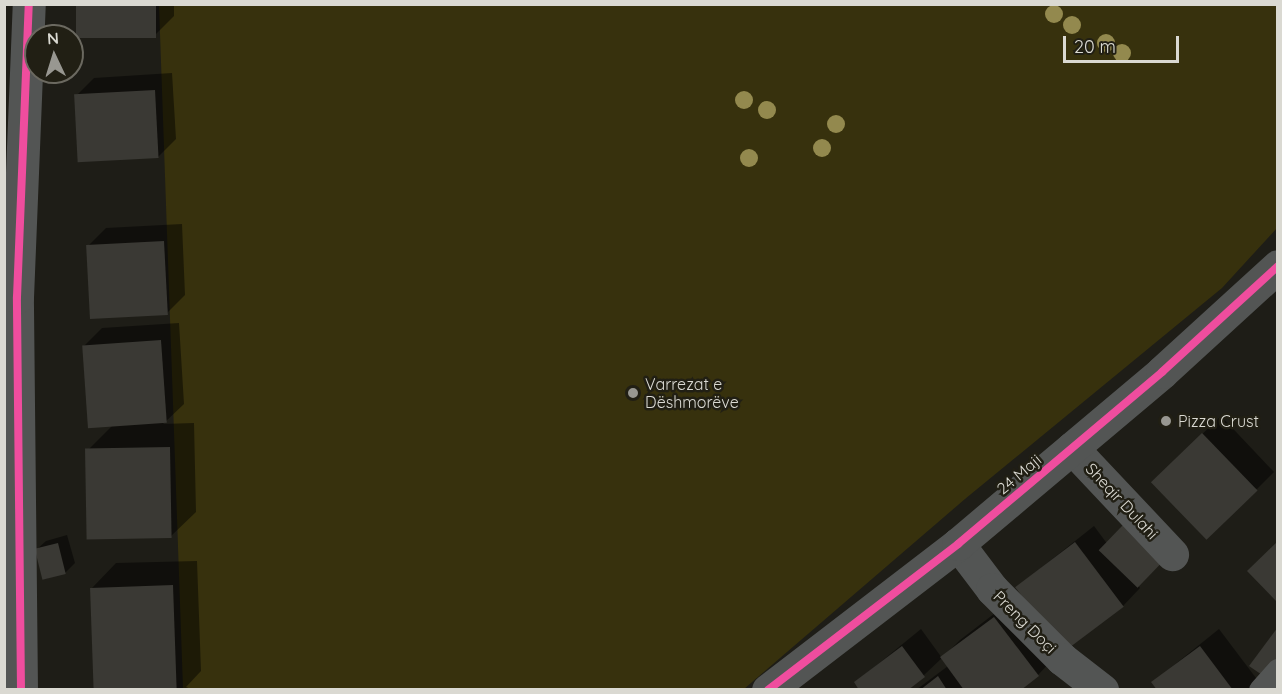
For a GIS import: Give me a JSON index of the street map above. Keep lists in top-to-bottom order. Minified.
{"streets":{"street":["24 Maji","Sheqir Dulahi","Preng Doçi"]},"crossings":[["24 Maji","Sheqir Dulahi"],["24 Maji","Preng Doçi"]],"places":["Varrezat e Dëshmorëve","Pizza Crust"],"scale_bar":"20 m","north":"top"}
